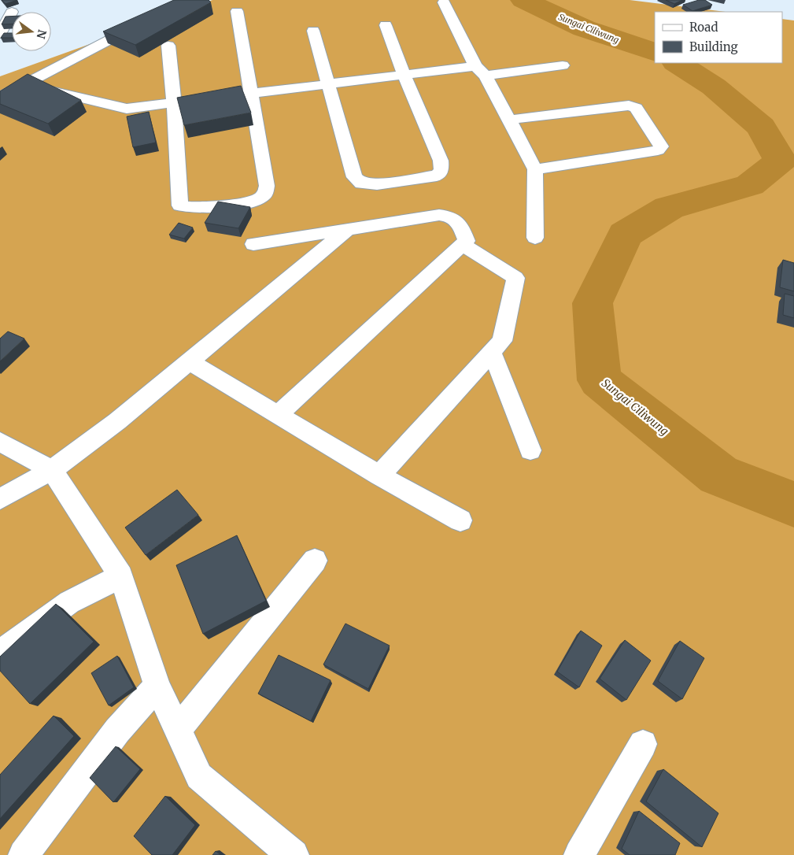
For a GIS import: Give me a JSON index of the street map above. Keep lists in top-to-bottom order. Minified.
{"water":["Sungai Ciliwung"],"legend":["Road","Building"],"north":"right"}
